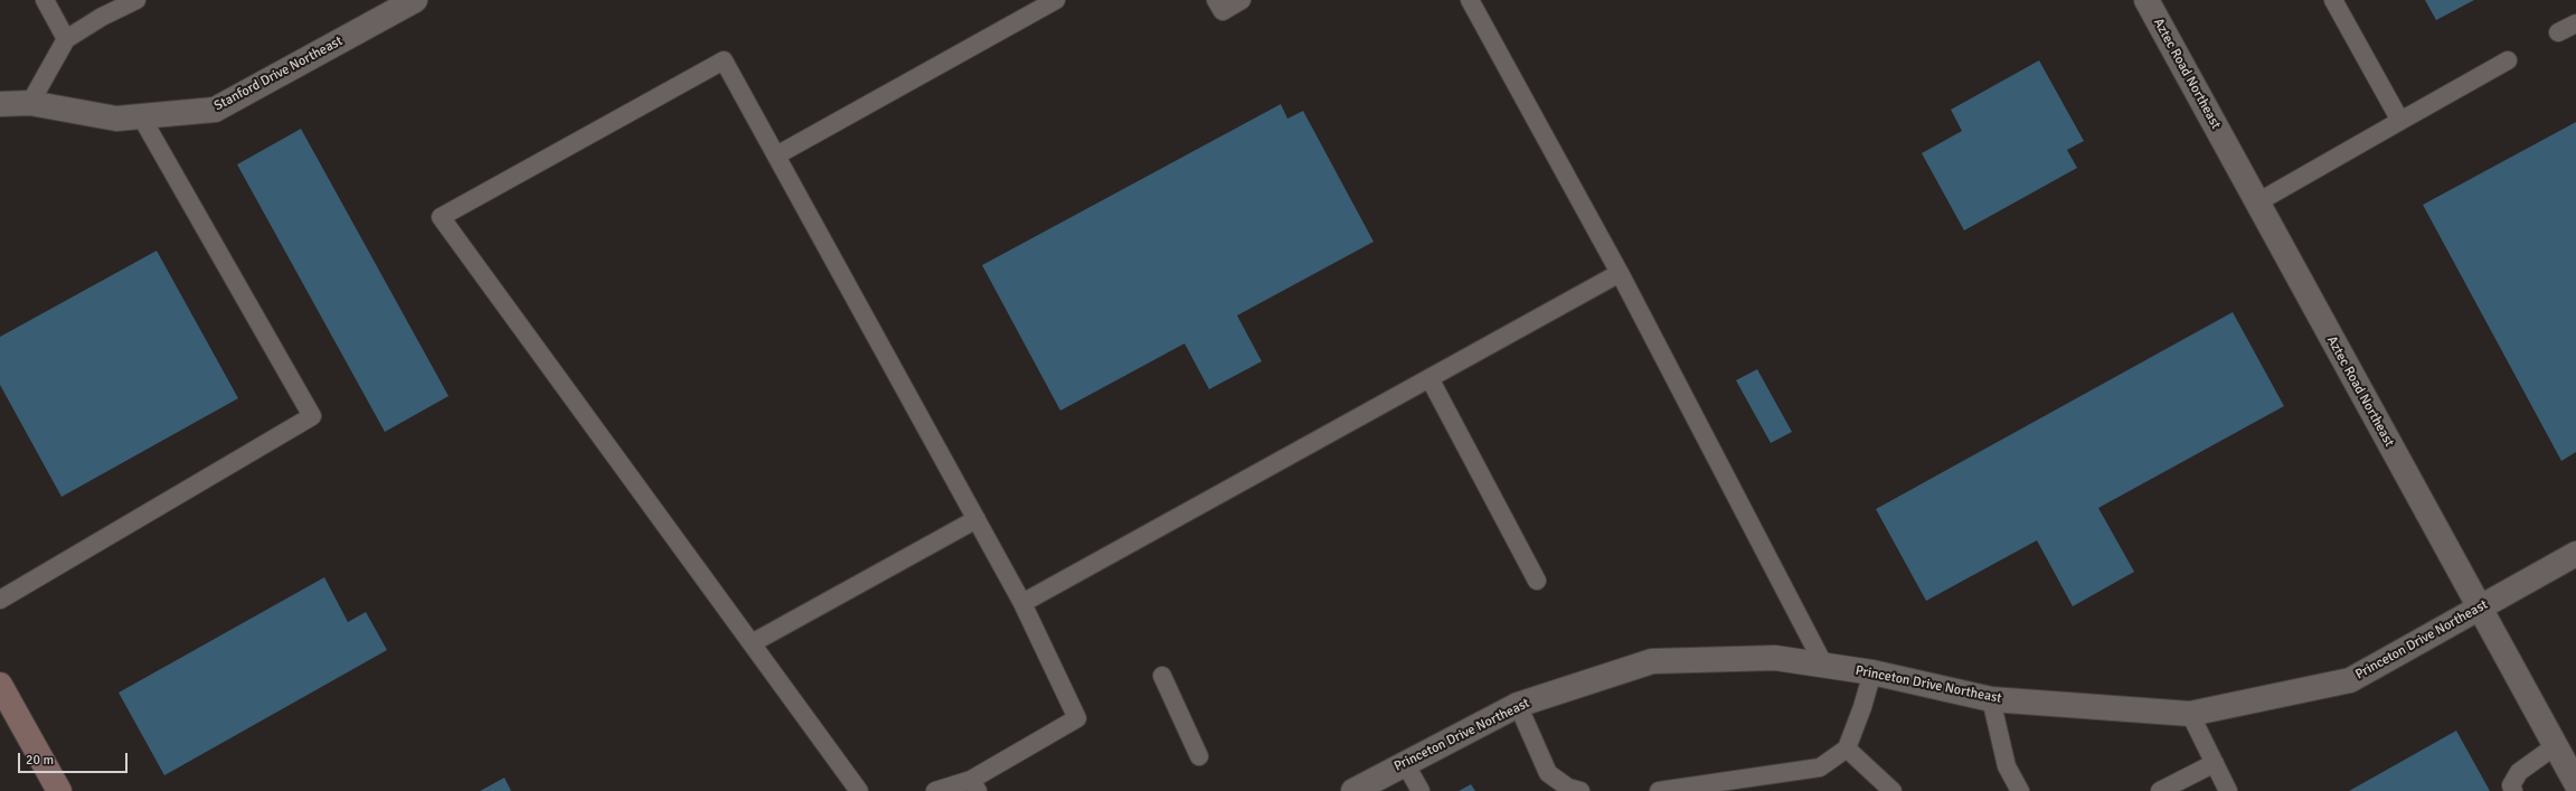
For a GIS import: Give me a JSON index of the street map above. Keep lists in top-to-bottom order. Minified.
{"streets":{"street":["Stanford Drive Northeast","Aztec Road Northeast","Princeton Drive Northeast"]},"crossings":[["Aztec Road Northeast","Princeton Drive Northeast"]],"scale_bar":"20 m"}
